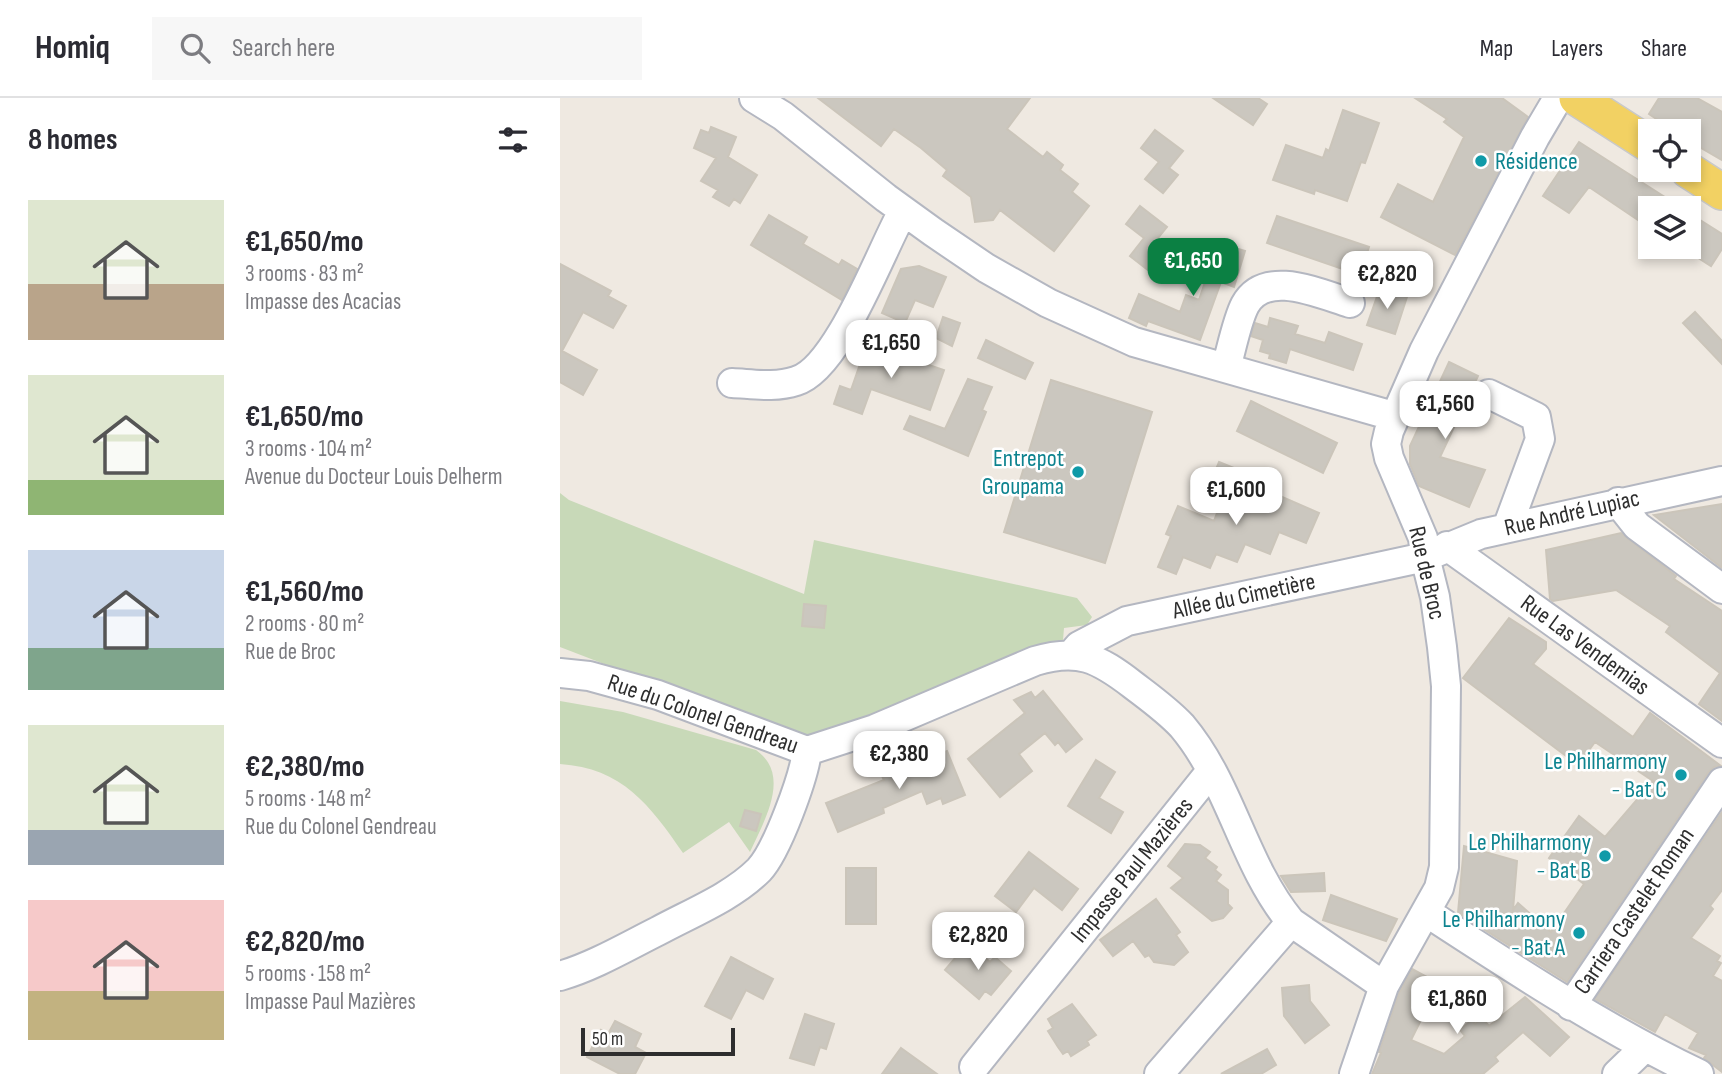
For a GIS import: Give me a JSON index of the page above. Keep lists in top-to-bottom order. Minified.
{"streets":{"street":["Rue André Lupiac","Rue de Broc","Allée du Cimetière","Rue Las Vendemias","Rue du Colonel Gendreau","Impasse Paul Mazières","Carriera Castelet Roman"]},"crossings":[["Rue André Lupiac","Rue de Broc"],["Rue André Lupiac","Allée du Cimetière"],["Rue André Lupiac","Rue Las Vendemias"],["Rue de Broc","Allée du Cimetière"],["Rue de Broc","Rue Las Vendemias"],["Rue de Broc","Rue du Colonel Gendreau"],["Allée du Cimetière","Rue Las Vendemias"],["Allée du Cimetière","Rue du Colonel Gendreau"],["Rue du Colonel Gendreau","Impasse Paul Mazières"]],"places":["Résidence","Entrepot Groupama","Le Philharmony - Bat C","Le Philharmony - Bat B","Le Philharmony - Bat A"],"scale_bar":"50 m","page":{"header":"Homiq","search":"Search here","nav":["Map","Layers","Share"],"heading":"8 homes","list":[{"name":"€1,650/mo","note":"3 rooms · 83 m² · Impasse des Acacias"},{"name":"€1,650/mo","note":"3 rooms · 104 m² · Avenue du Docteur Louis Delherm"},{"name":"€1,560/mo","note":"2 rooms · 80 m² · Rue de Broc"},{"name":"€2,380/mo","note":"5 rooms · 148 m² · Rue du Colonel Gendreau"},{"name":"€2,820/mo","note":"5 rooms · 158 m² · Impasse Paul Mazières"}],"price":["€1,650","€2,820","€1,650","€1,560","€1,600","€2,380","€2,820","€1,860"],"scale":"50 m"}}
